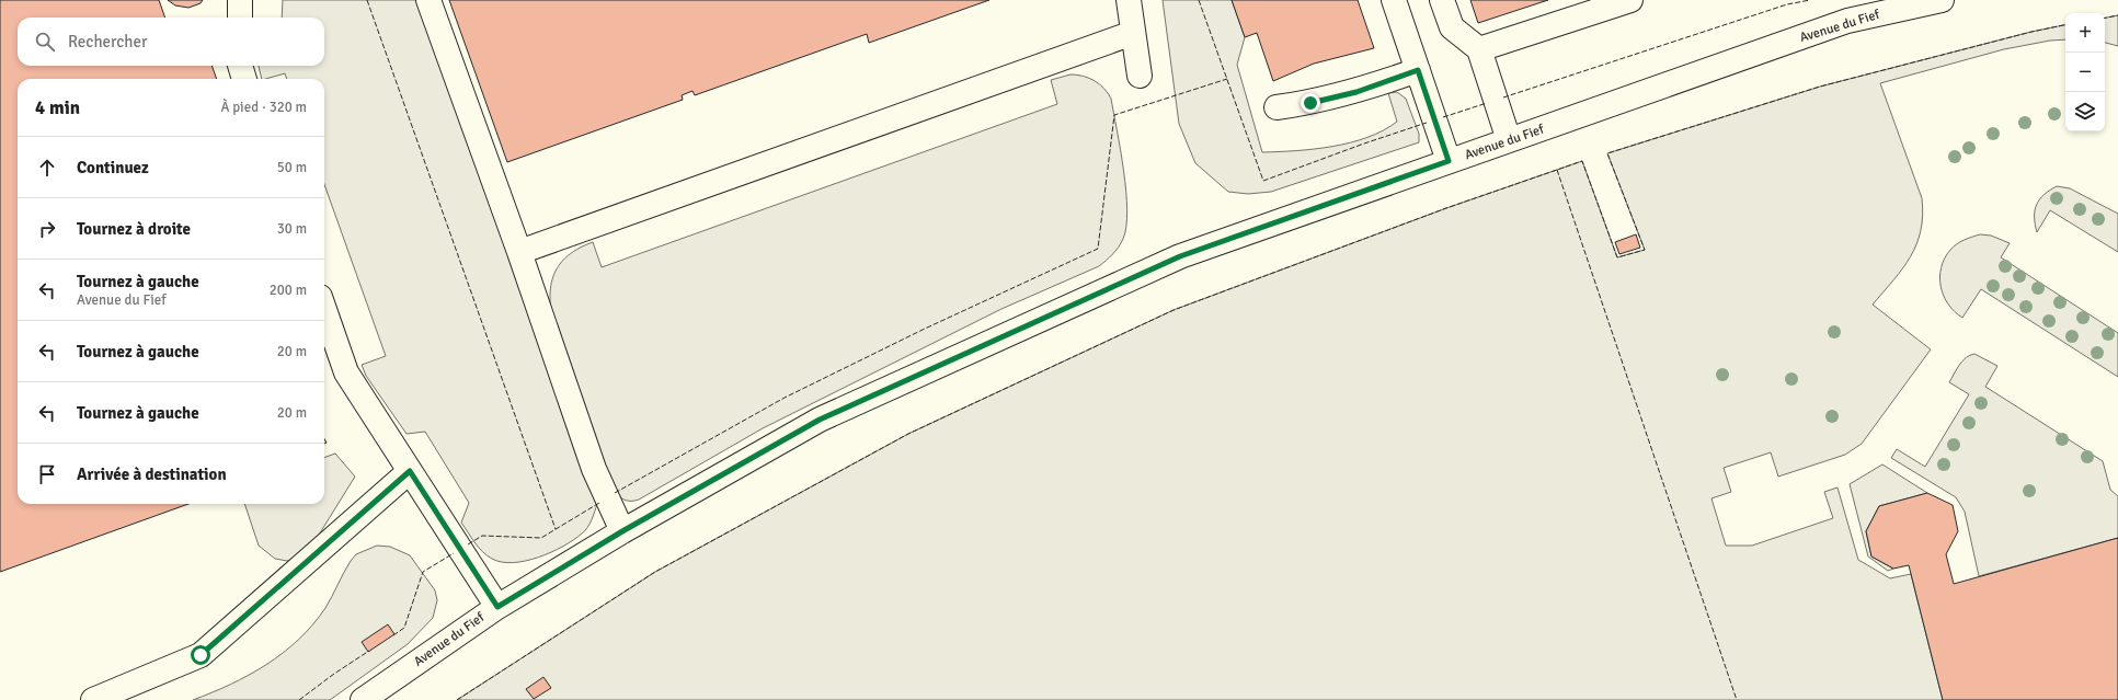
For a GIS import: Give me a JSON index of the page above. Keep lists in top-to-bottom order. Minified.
{"streets":{"street":["Avenue du Fief"]},"page":{"map_buttons":["+","−"],"search":"Rechercher","heading":["4 min","À pied · 320 m"],"list":[["Continuez","50 m"],["Tournez à droite","30 m"],["Tournez à gauche","Avenue du Fief","200 m"],["Tournez à gauche","20 m"],["Tournez à gauche","20 m"],"Arrivée à destination"]}}
